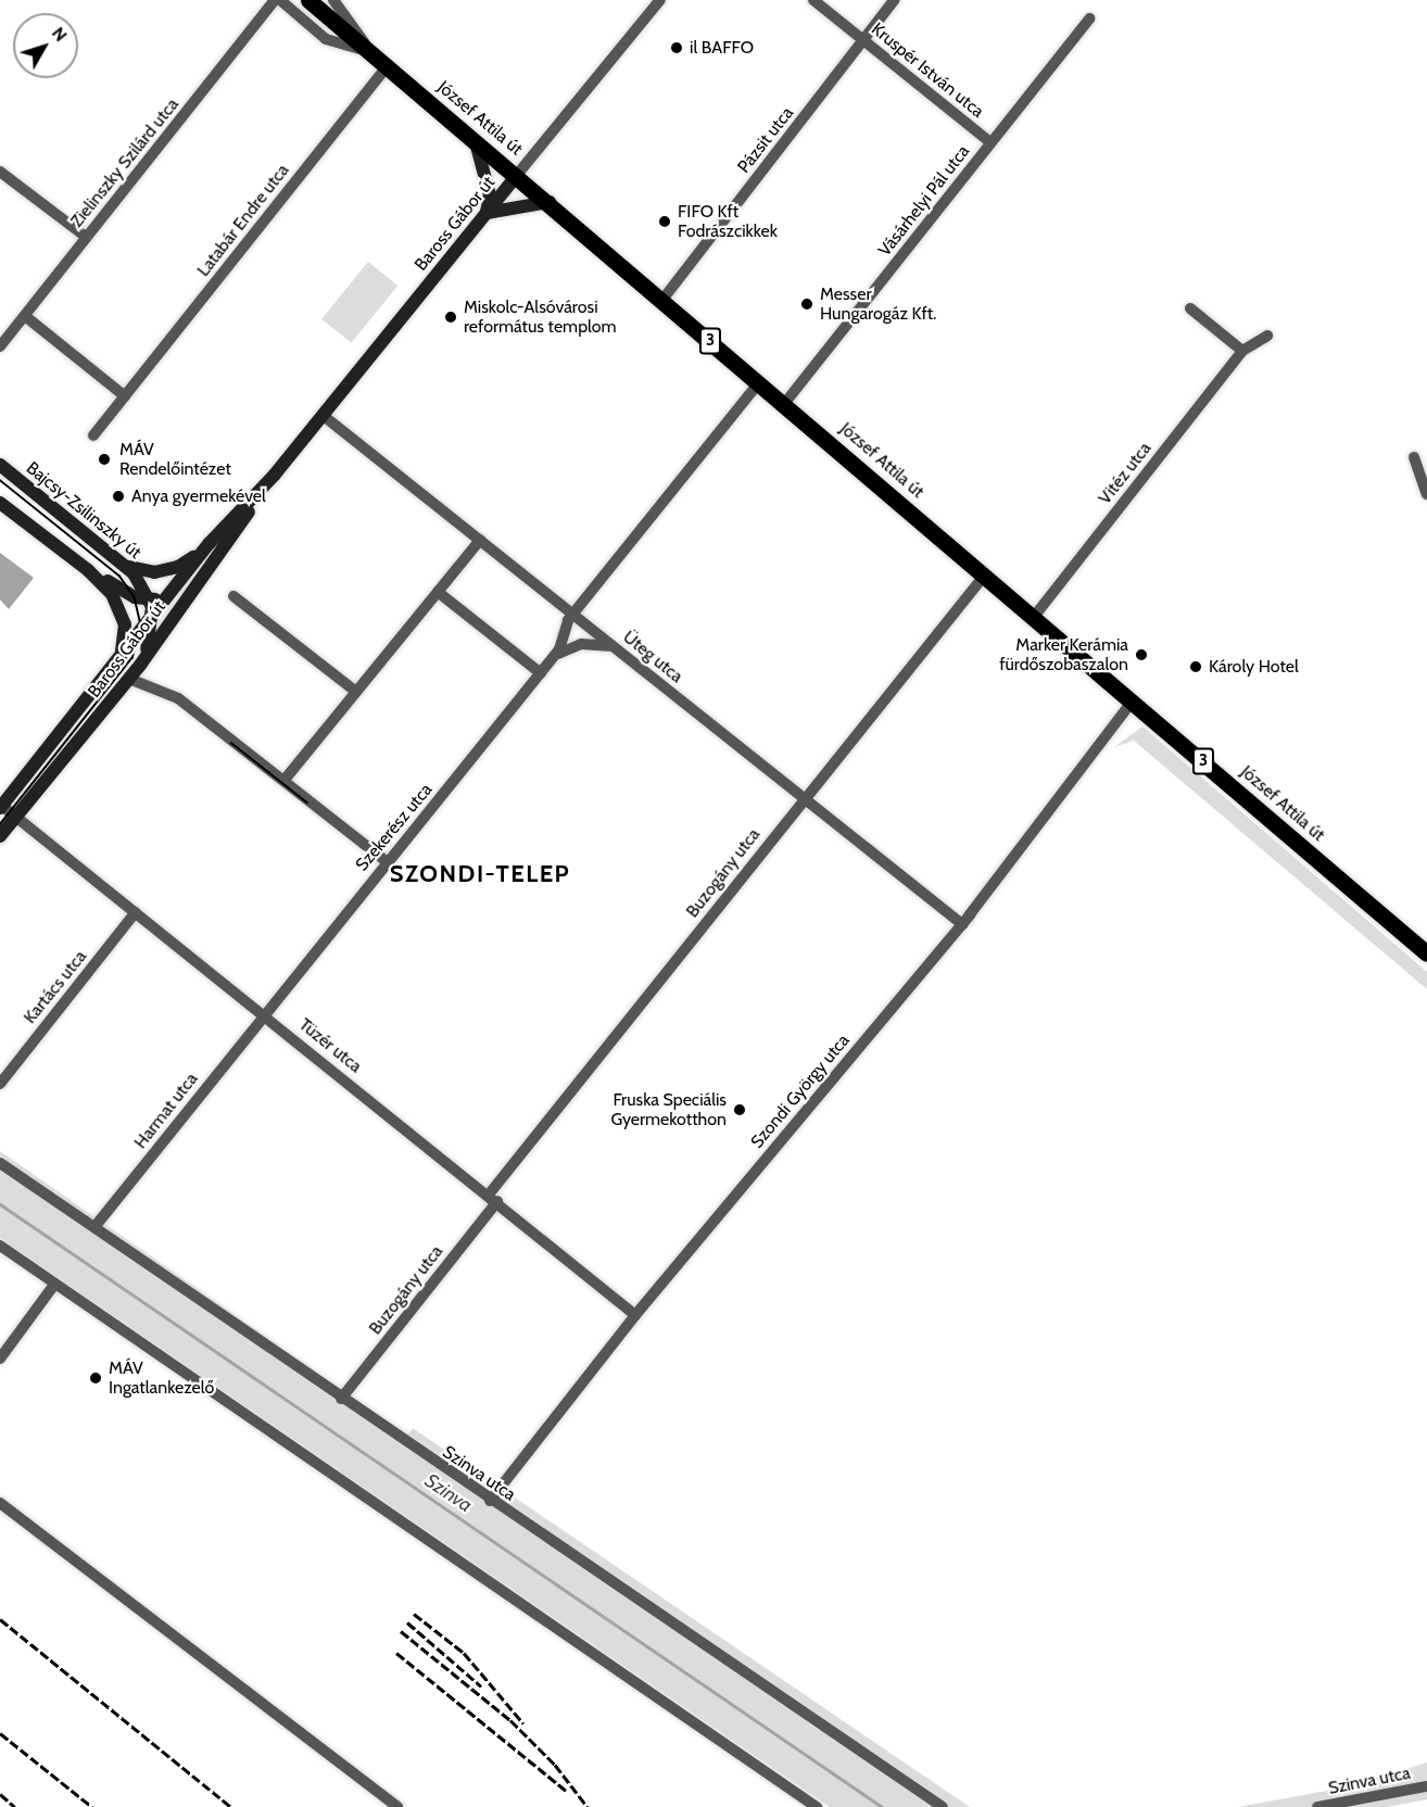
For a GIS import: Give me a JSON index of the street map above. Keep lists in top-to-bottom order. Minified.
{"streets":{"main road":["József Attila út","3"],"street":["Kruspér István utca","Pázsit utca","Zielinszky Szilárd utca","Vásárhelyi Pál utca","Latabár Endre utca","Baross Gábor út","Vitéz utca","Bajcsy-Zsilinszky út","Üteg utca","Szekerész utca","Buzogány utca","Kartács utca","Tüzér utca","Szondi György utca","Harmat utca","Szinva utca"]},"crossings":[["Kruspér István utca","Pázsit utca"],["Kruspér István utca","Vásárhelyi Pál utca"],["József Attila út","Pázsit utca"],["József Attila út","Vásárhelyi Pál utca"],["József Attila út","Latabár Endre utca"],["József Attila út","Baross Gábor út"],["József Attila út","Vitéz utca"],["József Attila út","Szekerész utca"],["József Attila út","Buzogány utca"],["József Attila út","Szondi György utca"],["Baross Gábor út","Bajcsy-Zsilinszky út"],["Baross Gábor út","Üteg utca"],["Baross Gábor út","Tüzér utca"],["Üteg utca","Szekerész utca"],["Üteg utca","Buzogány utca"],["Üteg utca","Szondi György utca"],["Szekerész utca","Tüzér utca"],["Szekerész utca","Harmat utca"],["Buzogány utca","Tüzér utca"],["Buzogány utca","Szinva utca"],["Kartács utca","Tüzér utca"],["Tüzér utca","Szondi György utca"],["Tüzér utca","Harmat utca"],["Szondi György utca","Szinva utca"],["Harmat utca","Szinva utca"]],"districts":["SZONDI-TELEP"],"water":["Szinva"],"places":["il BAFFO","FIFO Kft Fodrászcikkek","Messer Hungarogáz Kft.","Miskolc-Alsóvárosi református templom","MÁV Rendelőintézet","Anya gyermekével","Marker Kerámia fürdőszobaszalon","Károly Hotel","Fruska Speciális Gyermekotthon","MÁV Ingatlankezelő"],"north":"top right"}
